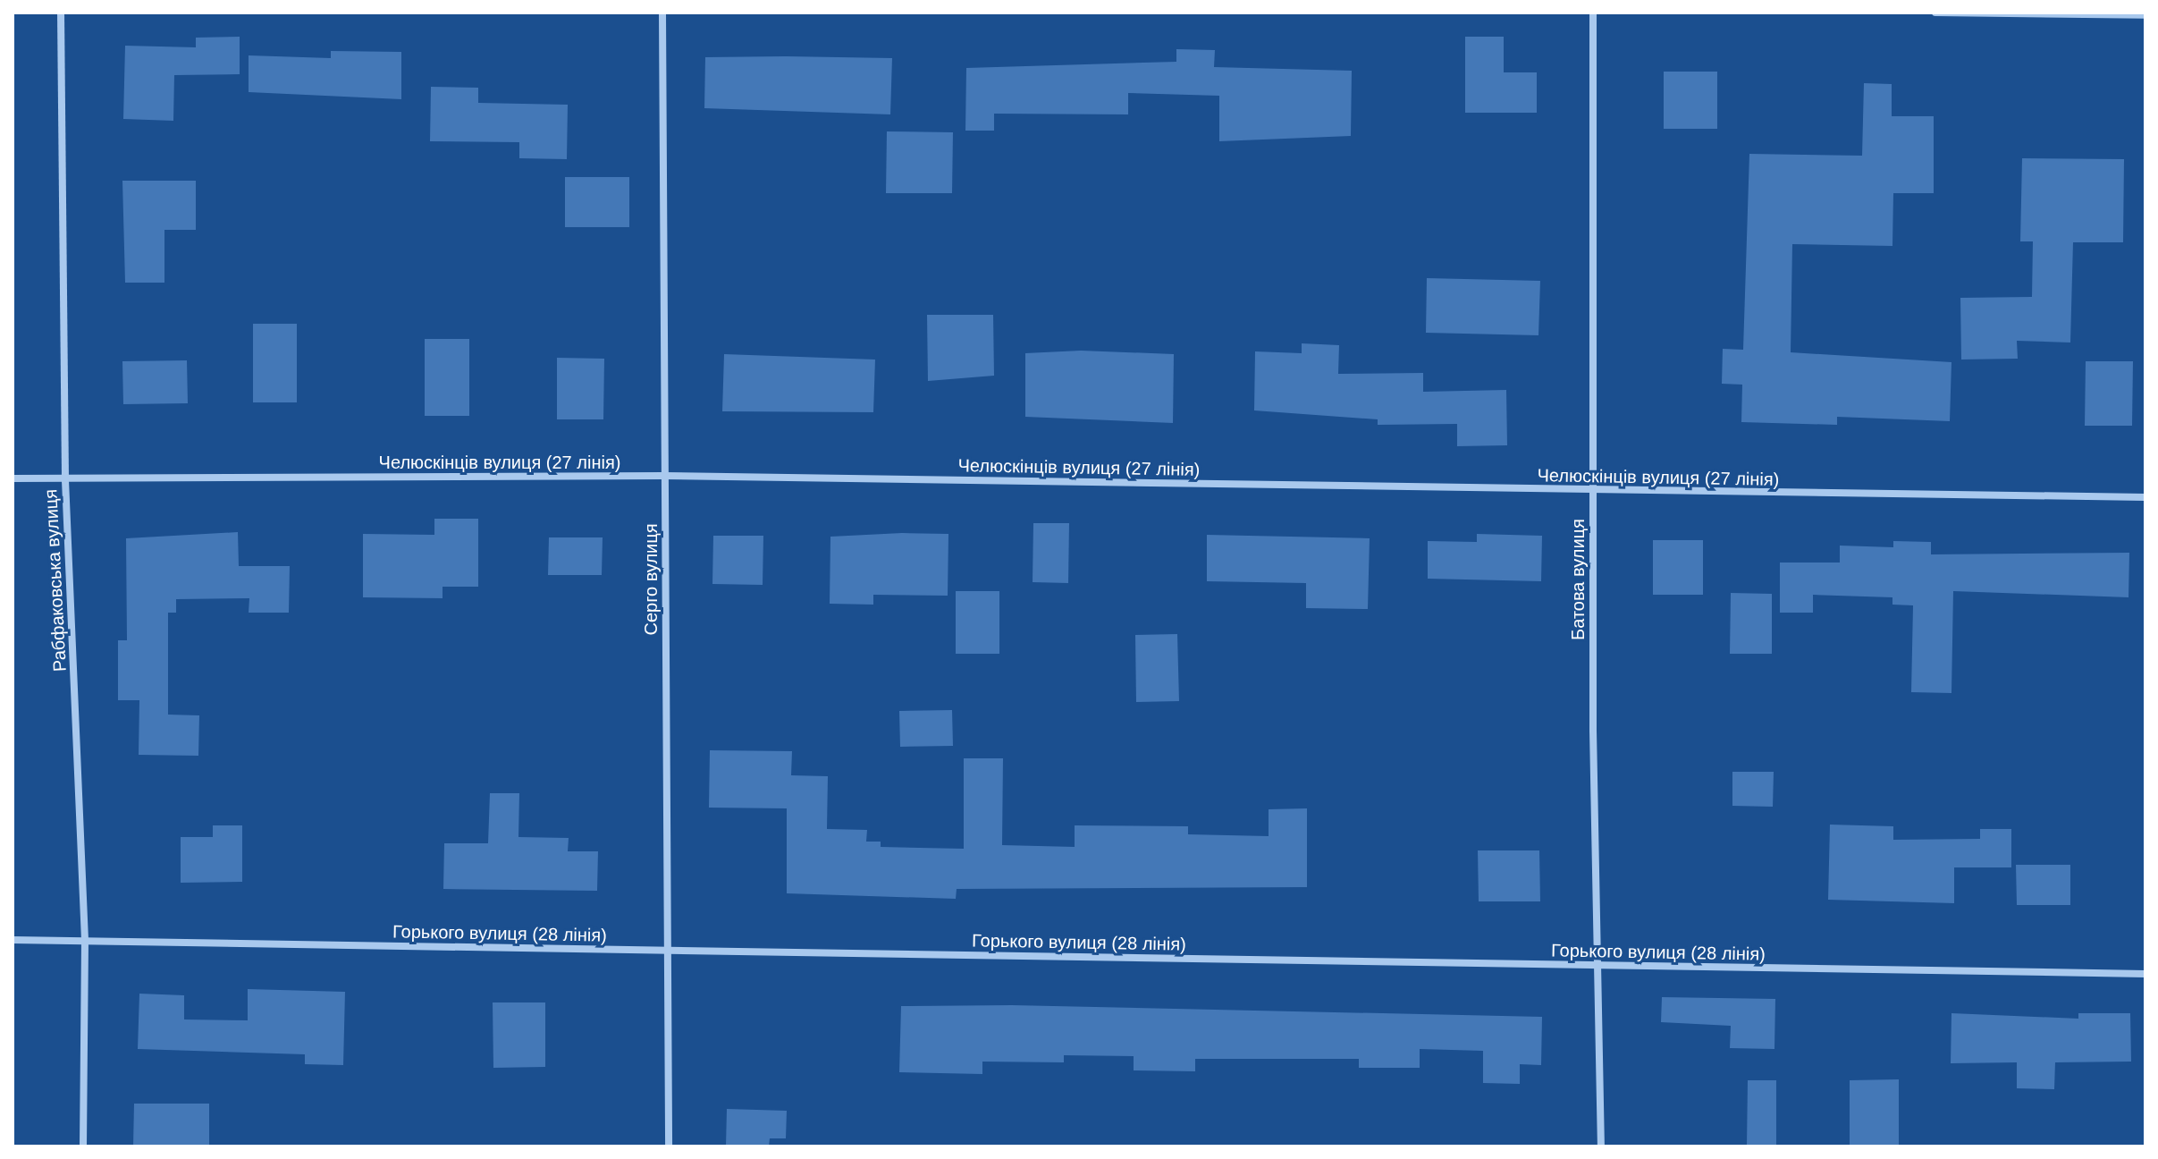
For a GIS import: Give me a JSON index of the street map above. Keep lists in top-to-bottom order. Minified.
{"streets":{"street":["Челюскінців вулиця (27 лiнiя)","Серго вулиця","Батова вулиця","Рабфаковська вулиця","Горького вулиця (28 лiнiя)"]},"crossings":[["Челюскінців вулиця (27 лiнiя)","Серго вулиця"],["Челюскінців вулиця (27 лiнiя)","Батова вулиця"],["Челюскінців вулиця (27 лiнiя)","Рабфаковська вулиця"],["Серго вулиця","Горького вулиця (28 лiнiя)"],["Батова вулиця","Горького вулиця (28 лiнiя)"],["Рабфаковська вулиця","Горького вулиця (28 лiнiя)"]]}
